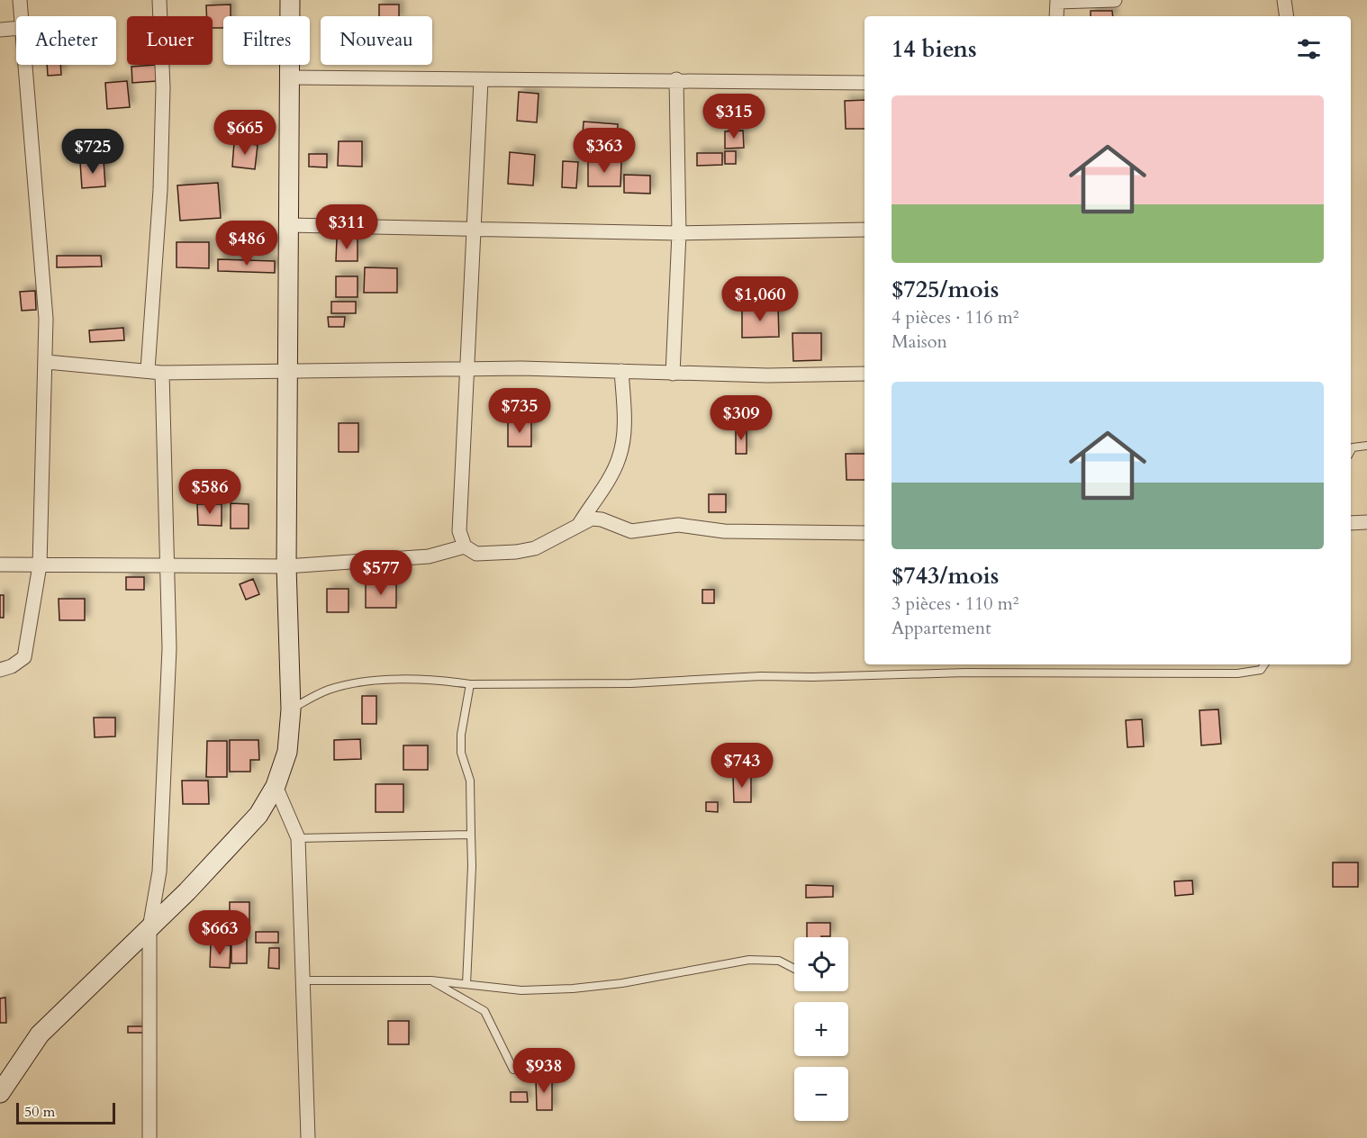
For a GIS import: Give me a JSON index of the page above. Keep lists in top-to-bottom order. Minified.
{"scale_bar":"50 m","page":{"chip":["Acheter","Louer","Filtres","Nouveau"],"heading":"14 biens","list":[{"name":"$725/mois","note":"4 pièces · 116 m² · Maison"},{"name":"$743/mois","note":"3 pièces · 110 m² · Appartement"}],"price":["$315","$665","$363","$725","$311","$486","$1,060","$735","$309","$586","$577","$743","$663","$938"],"map_buttons":["+","−"],"scale":"50 m"}}
